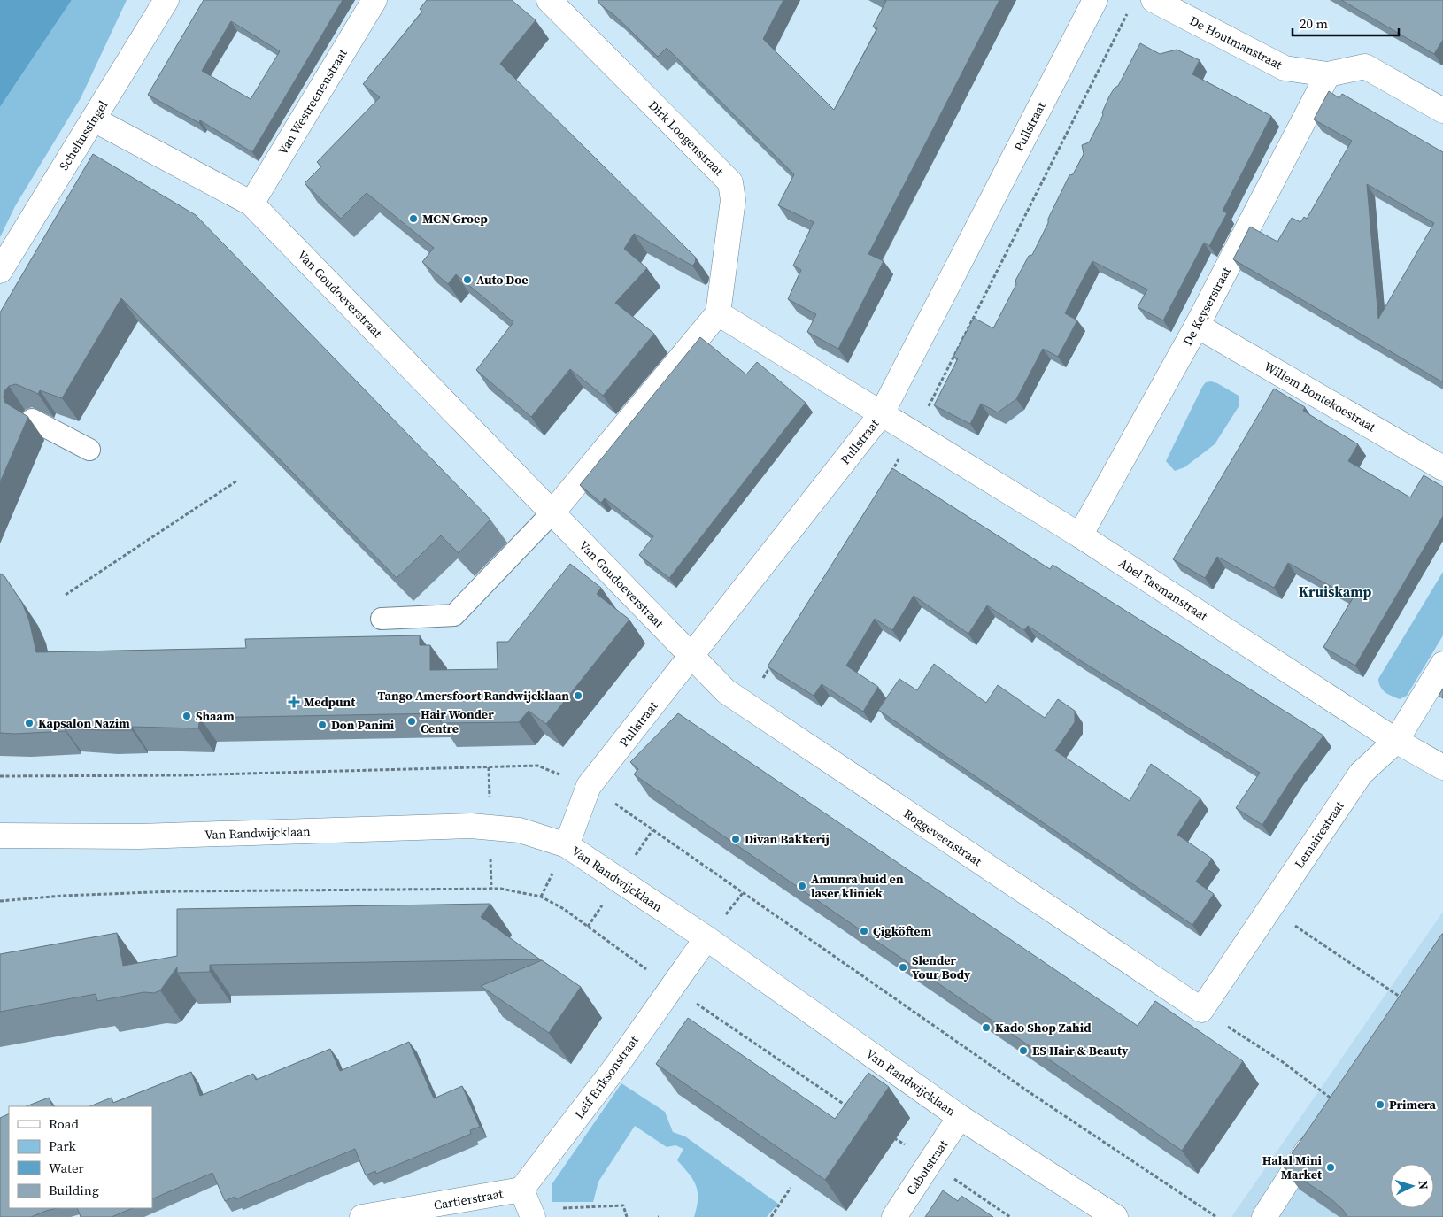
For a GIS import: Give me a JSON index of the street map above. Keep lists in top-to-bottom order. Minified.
{"streets":{"street":["De Houtmanstraat","Van Westreenenstraat","Pullstraat","Scheltussingel","Dirk Loogenstraat","Van Goudoeverstraat","De Keyserstraat","Willem Bontekoestraat","Abel Tasmanstraat","Van Randwijcklaan","Lemairestraat","Roggeveenstraat","Leif Eriksonstraat","Cabotstraat","Cartierstraat"]},"crossings":[["De Houtmanstraat","De Keyserstraat"],["Van Westreenenstraat","Van Goudoeverstraat"],["Pullstraat","Van Goudoeverstraat"],["Pullstraat","Abel Tasmanstraat"],["Pullstraat","Van Randwijcklaan"],["Pullstraat","Roggeveenstraat"],["Scheltussingel","Van Goudoeverstraat"],["Van Goudoeverstraat","Roggeveenstraat"],["De Keyserstraat","Willem Bontekoestraat"],["De Keyserstraat","Abel Tasmanstraat"],["Abel Tasmanstraat","Lemairestraat"],["Van Randwijcklaan","Leif Eriksonstraat"],["Van Randwijcklaan","Cabotstraat"],["Lemairestraat","Roggeveenstraat"],["Leif Eriksonstraat","Cartierstraat"]],"districts":["Kruiskamp"],"places":{"other":["MCN Groep","Auto Doe","Tango Amersfoort Randwijcklaan","Shaam","Hair Wonder Centre","Kapsalon Nazim","Don Panini","Divan Bakkerij","Amunra huid en laser kliniek","Çigköftem","Slender Your Body","Kado Shop Zahid","ES Hair & Beauty","Primera","Halal Mini Market"],"health":["Medpunt"]},"legend":["Road","Park","Water","Building"],"scale_bar":"20 m","north":"right"}
